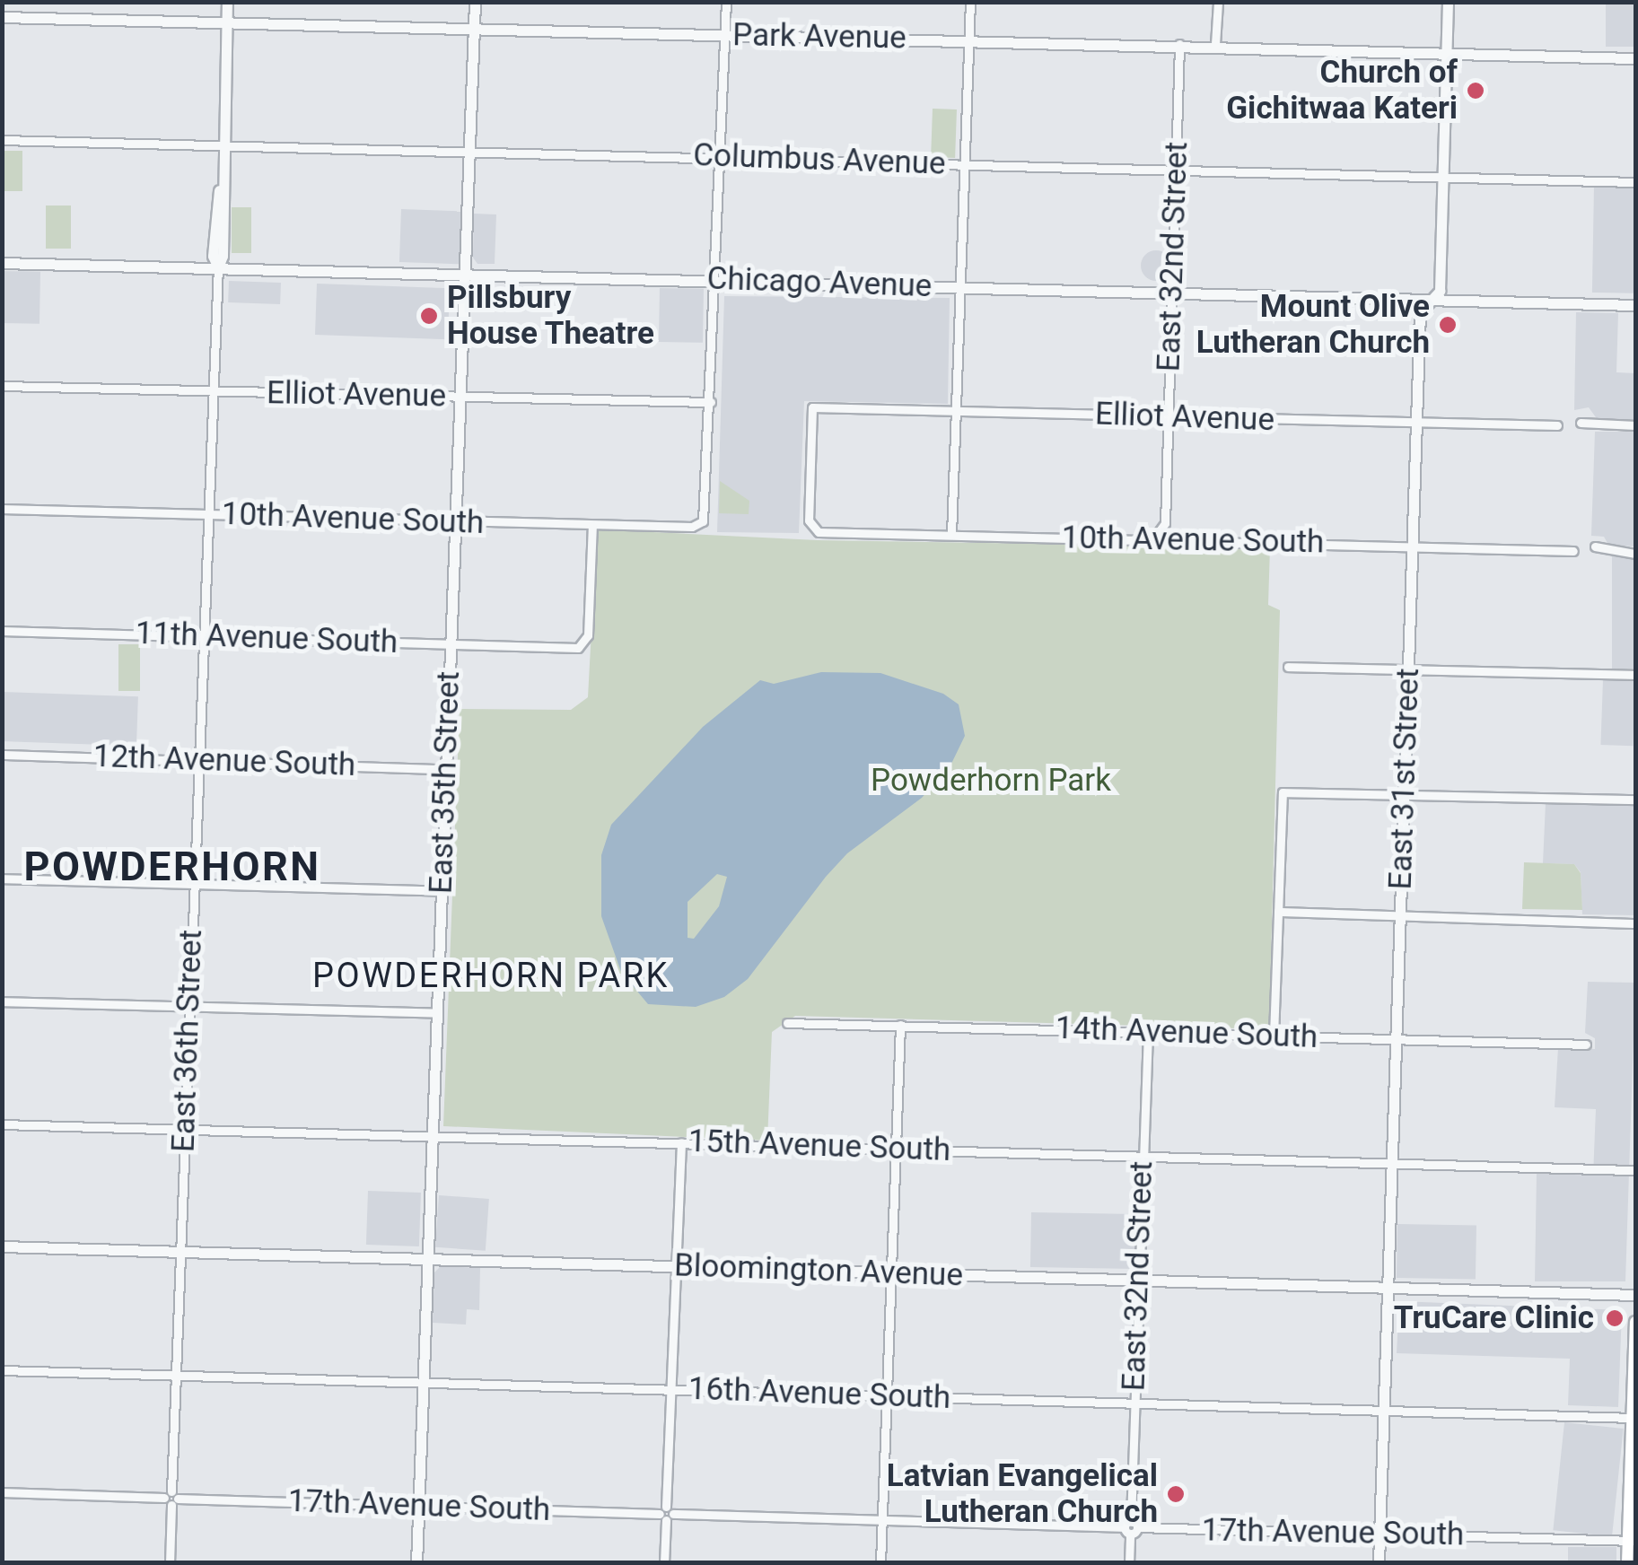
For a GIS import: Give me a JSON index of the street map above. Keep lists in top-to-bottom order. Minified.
{"streets":{"street":["Park Avenue","Columbus Avenue","East 32nd Street","Chicago Avenue","Elliot Avenue","10th Avenue South","11th Avenue South","12th Avenue South","East 31st Street","East 35th Street","14th Avenue South","East 36th Street","15th Avenue South","Bloomington Avenue","16th Avenue South","17th Avenue South"]},"crossings":[["Park Avenue","East 32nd Street"],["Park Avenue","East 31st Street"],["Park Avenue","East 35th Street"],["Park Avenue","East 36th Street"],["Columbus Avenue","East 32nd Street"],["Columbus Avenue","East 31st Street"],["Columbus Avenue","East 35th Street"],["Columbus Avenue","East 36th Street"],["East 32nd Street","Chicago Avenue"],["East 32nd Street","Elliot Avenue"],["East 32nd Street","14th Avenue South"],["East 32nd Street","15th Avenue South"],["East 32nd Street","Bloomington Avenue"],["East 32nd Street","16th Avenue South"],["East 32nd Street","17th Avenue South"],["Chicago Avenue","East 31st Street"],["Chicago Avenue","East 35th Street"],["Chicago Avenue","East 36th Street"],["Elliot Avenue","10th Avenue South"],["Elliot Avenue","East 31st Street"],["Elliot Avenue","East 35th Street"],["Elliot Avenue","East 36th Street"],["10th Avenue South","11th Avenue South"],["10th Avenue South","East 31st Street"],["10th Avenue South","East 35th Street"],["10th Avenue South","East 36th Street"],["11th Avenue South","East 35th Street"],["11th Avenue South","East 36th Street"],["12th Avenue South","East 35th Street"],["12th Avenue South","East 36th Street"],["East 31st Street","14th Avenue South"],["East 31st Street","15th Avenue South"],["East 31st Street","Bloomington Avenue"],["East 31st Street","16th Avenue South"],["East 31st Street","17th Avenue South"],["East 35th Street","15th Avenue South"],["East 35th Street","Bloomington Avenue"],["East 35th Street","16th Avenue South"],["East 35th Street","17th Avenue South"],["East 36th Street","15th Avenue South"],["East 36th Street","Bloomington Avenue"],["East 36th Street","16th Avenue South"],["East 36th Street","17th Avenue South"]],"districts":["POWDERHORN","POWDERHORN PARK"],"parks":["Powderhorn Park"],"places":["Church of Gichitwaa Kateri","Pillsbury House Theatre","Mount Olive Lutheran Church","TruCare Clinic","Latvian Evangelical Lutheran Church"]}
